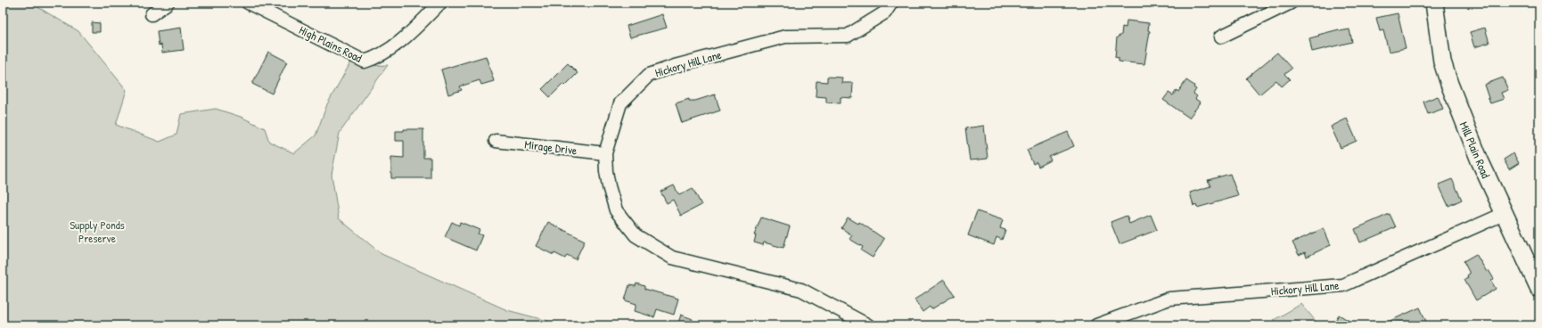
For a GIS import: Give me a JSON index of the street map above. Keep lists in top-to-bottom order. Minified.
{"streets":{"street":["High Plains Road","Hickory Hill Lane","Mirage Drive","Mill Plain Road"]},"crossings":[["Hickory Hill Lane","Mirage Drive"],["Hickory Hill Lane","Mill Plain Road"]],"parks":["Supply Ponds Preserve"]}
